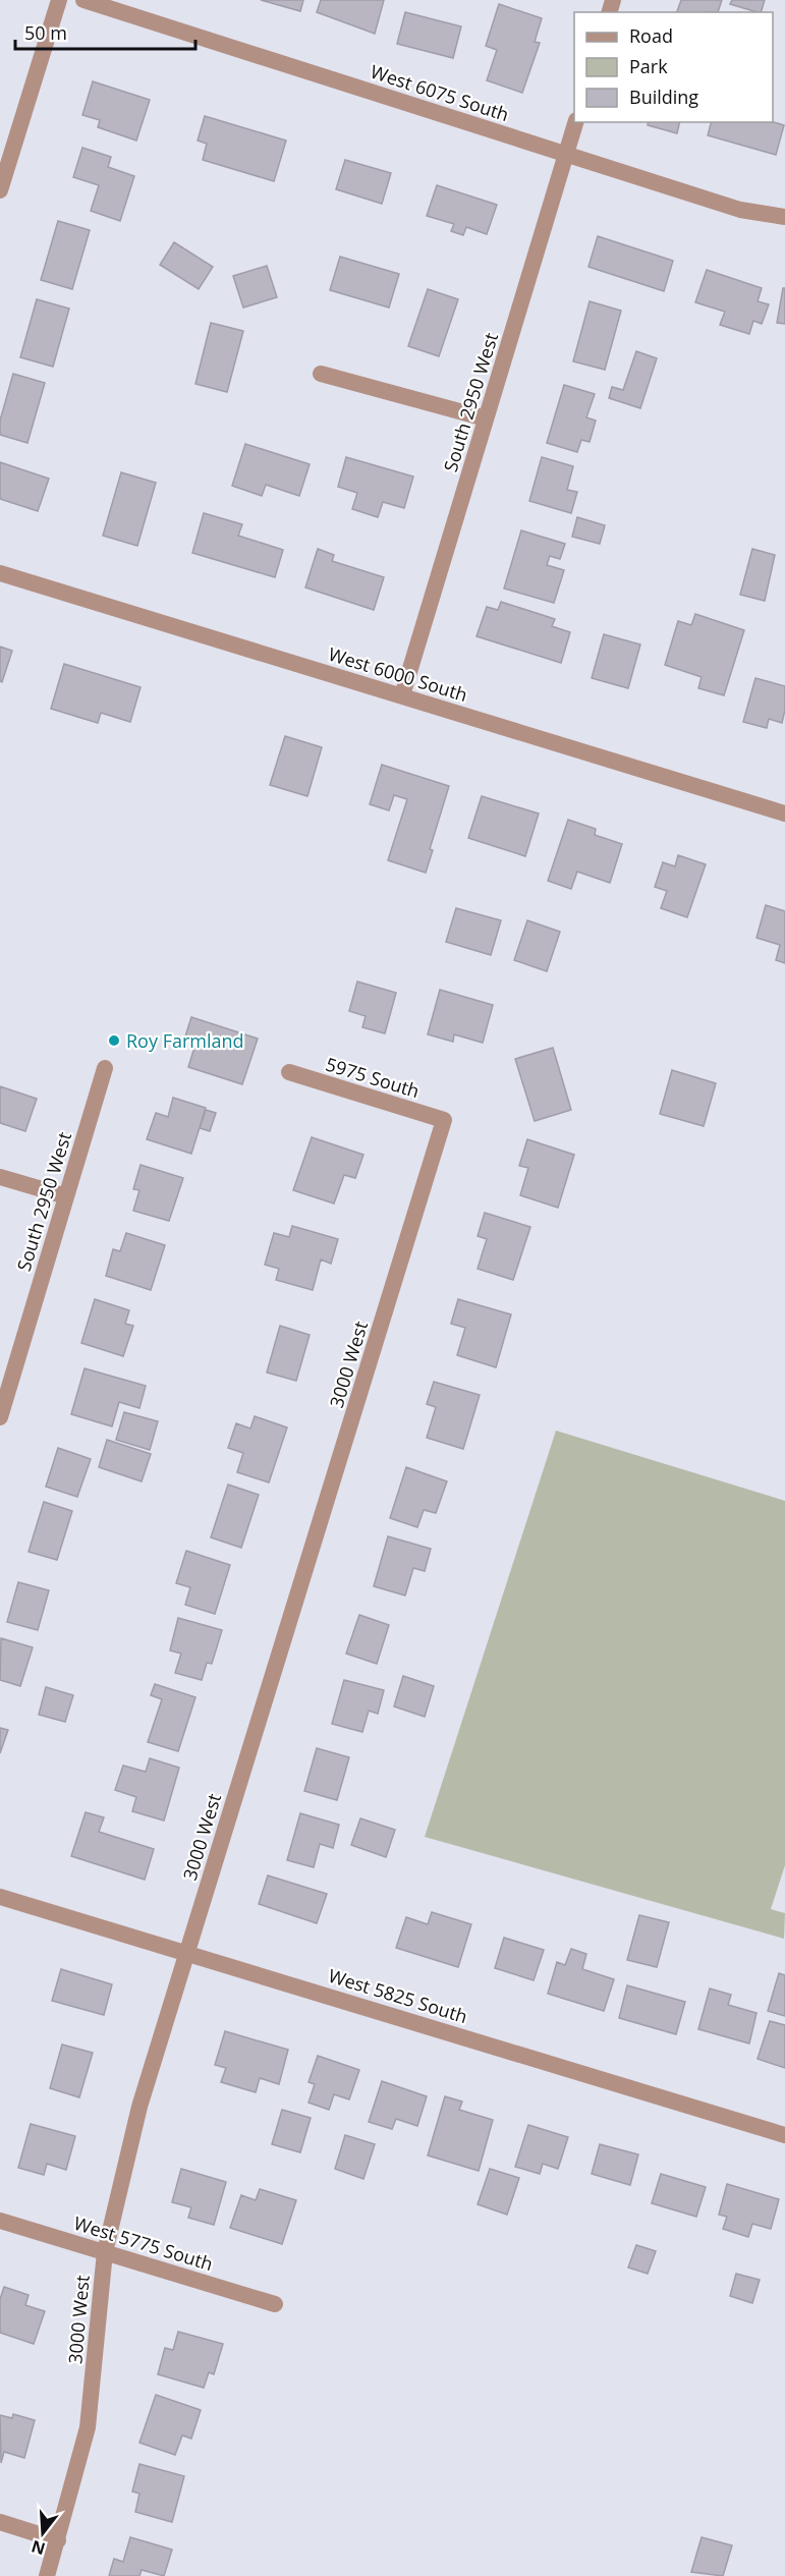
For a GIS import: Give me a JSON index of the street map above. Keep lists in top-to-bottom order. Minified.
{"streets":{"street":["West 6075 South","South 2950 West","West 6000 South","5975 South","3000 West","West 5825 South","West 5775 South"]},"crossings":[["West 6075 South","South 2950 West"],["South 2950 West","West 6000 South"],["5975 South","3000 West"],["3000 West","West 5825 South"],["3000 West","West 5775 South"]],"places":["Roy Farmland"],"legend":["Road","Park","Building"],"scale_bar":"50 m","north":"bottom"}
